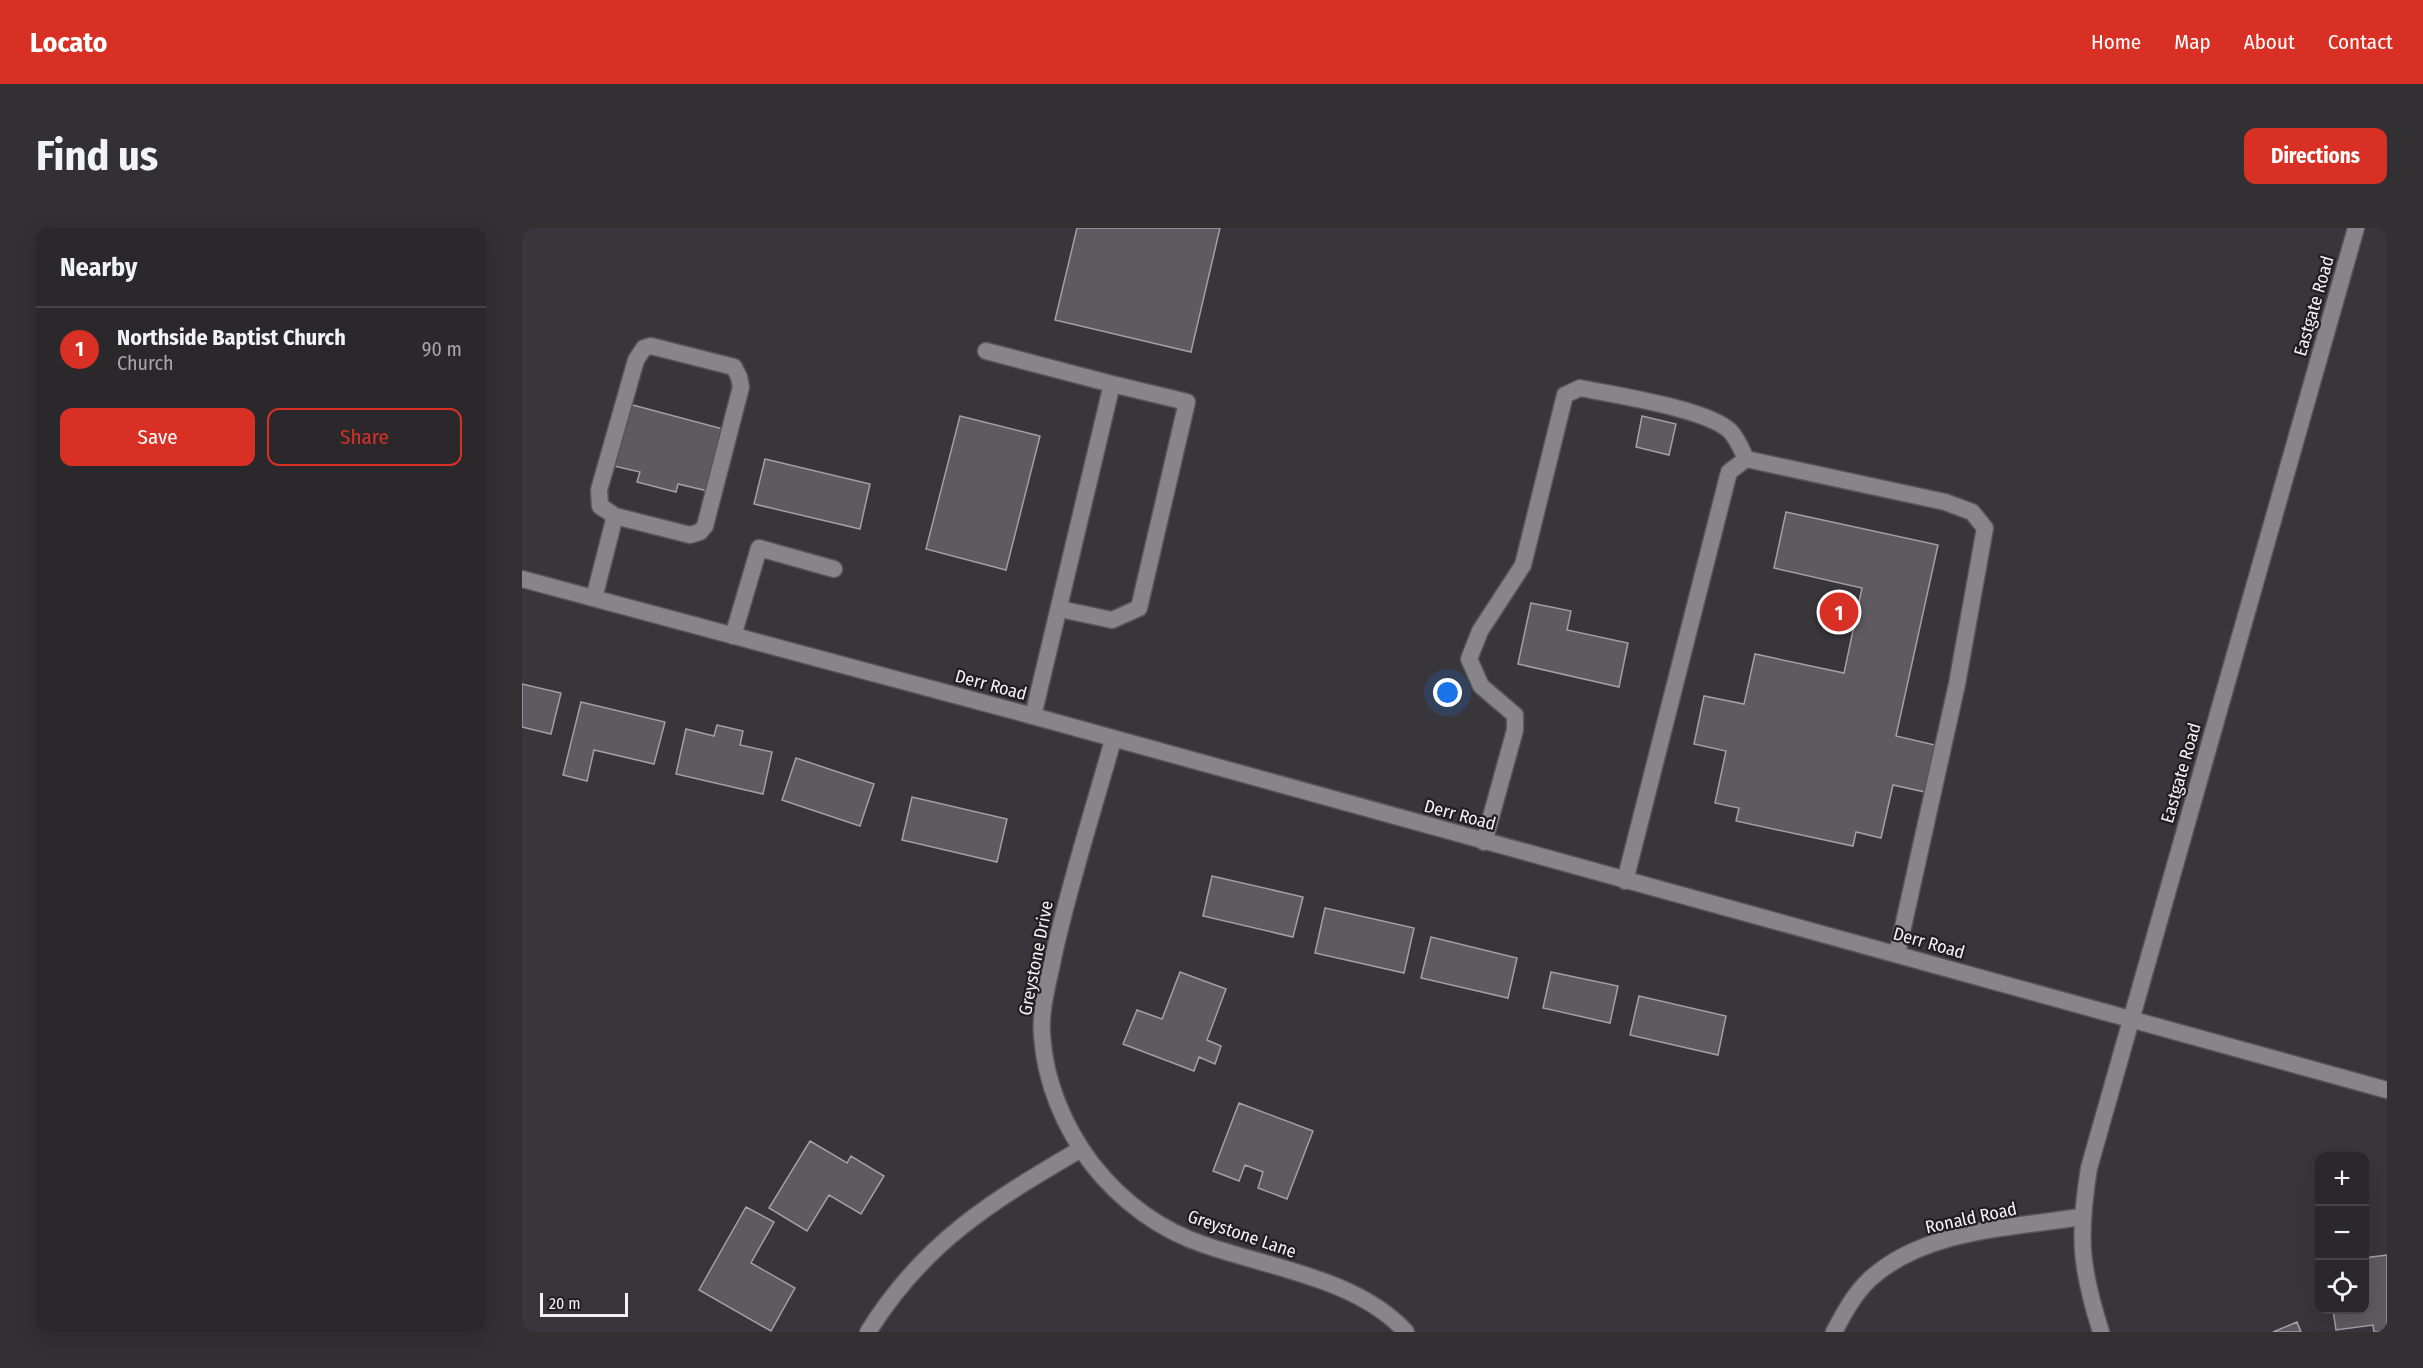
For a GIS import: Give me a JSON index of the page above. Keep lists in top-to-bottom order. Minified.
{"streets":{"street":["Eastgate Road","Derr Road","Greystone Drive","Ronald Road","Greystone Lane"]},"crossings":[["Eastgate Road","Derr Road"],["Eastgate Road","Ronald Road"],["Derr Road","Greystone Drive"],["Greystone Drive","Greystone Lane"]],"scale_bar":"20 m","page":{"header":"Locato","nav":["Home","Map","About","Contact"],"buttons":["Directions",["Save","Share"]],"title":"Find us","heading":"Nearby","list":[{"mark":"1","name":"Northside Baptist Church","note":"Church","value":"90 m"}],"pins":"1","map_buttons":["+","−"],"scale":"20 m"}}
